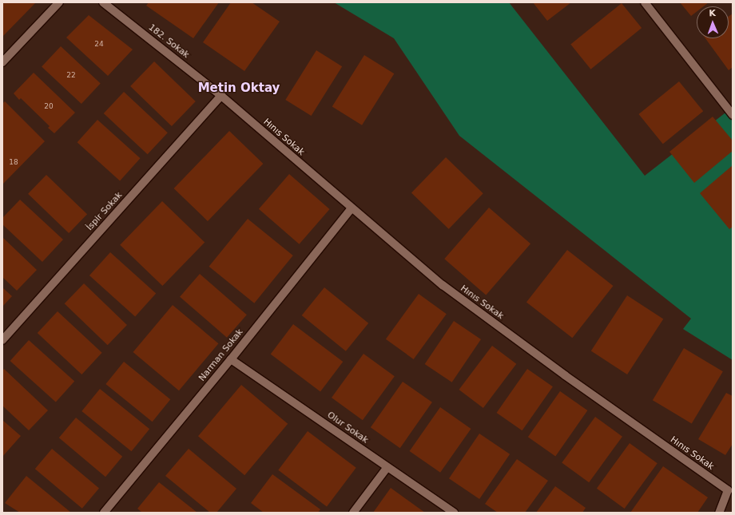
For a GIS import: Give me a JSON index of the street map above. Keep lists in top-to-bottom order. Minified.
{"streets":{"street":["182. Sokak","Hınıs Sokak","İspir Sokak","Narman Sokak","Olur Sokak"]},"crossings":[["182. Sokak","Hınıs Sokak"],["182. Sokak","İspir Sokak"],["Hınıs Sokak","İspir Sokak"],["Hınıs Sokak","Narman Sokak"],["Narman Sokak","Olur Sokak"]],"districts":["Metin Oktay"],"house_numbers":["24","22","20","18"],"north":"top"}
